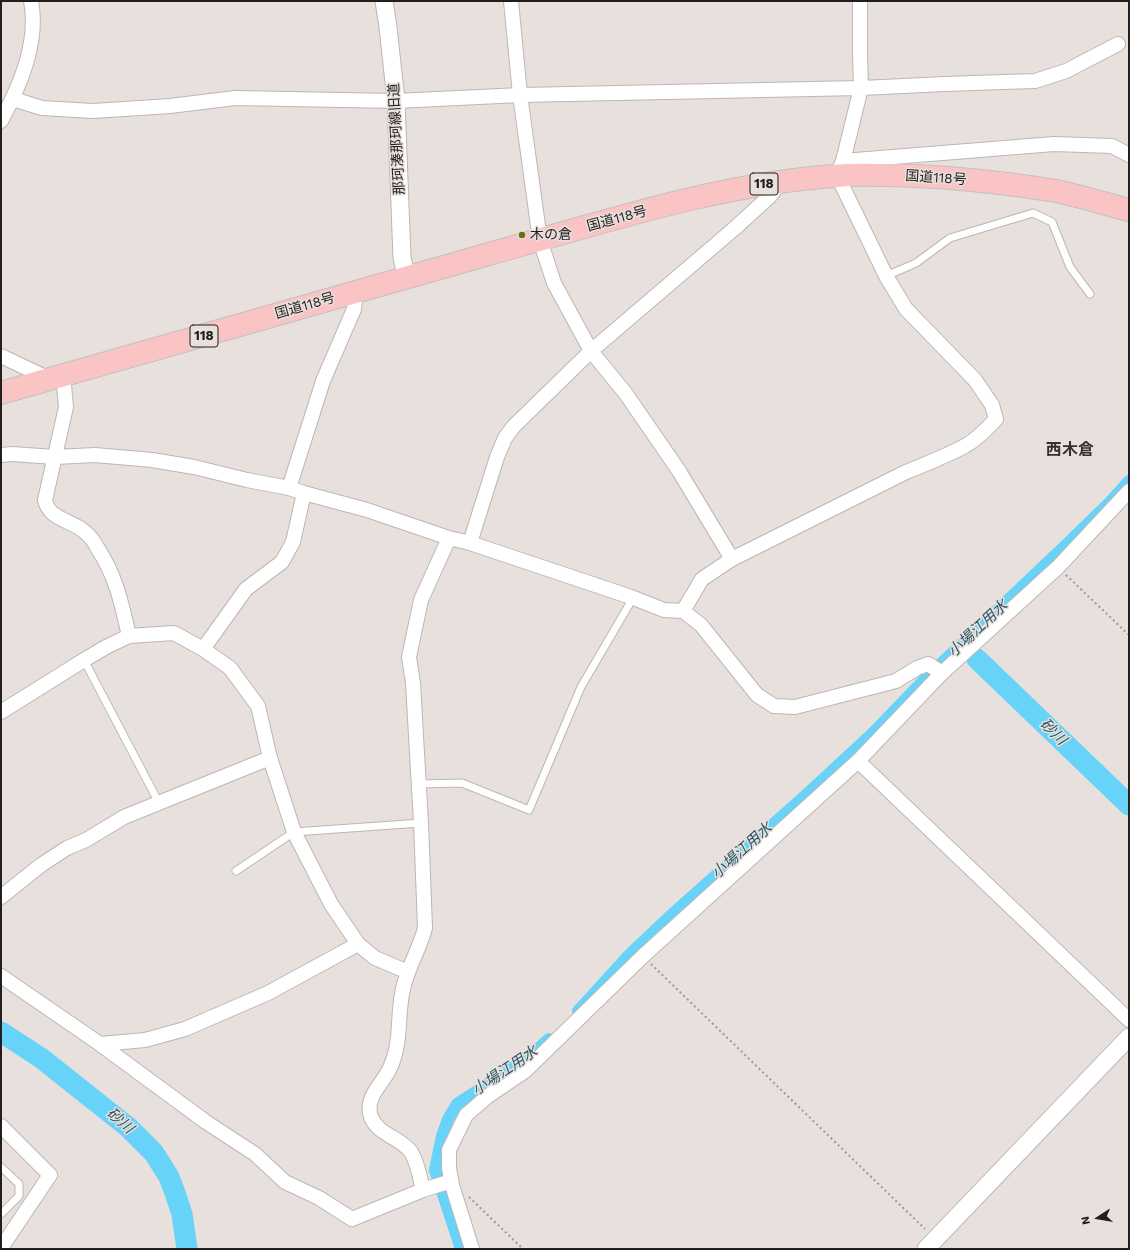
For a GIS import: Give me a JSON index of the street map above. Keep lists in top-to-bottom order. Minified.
{"streets":{"highway":["国道118号","118"],"street":["那珂湊那珂線旧道"]},"crossings":[["那珂湊那珂線旧道","国道118号"]],"districts":["西木倉"],"water":["小場江用水","砂川"],"places":["木の倉"],"north":"left"}
